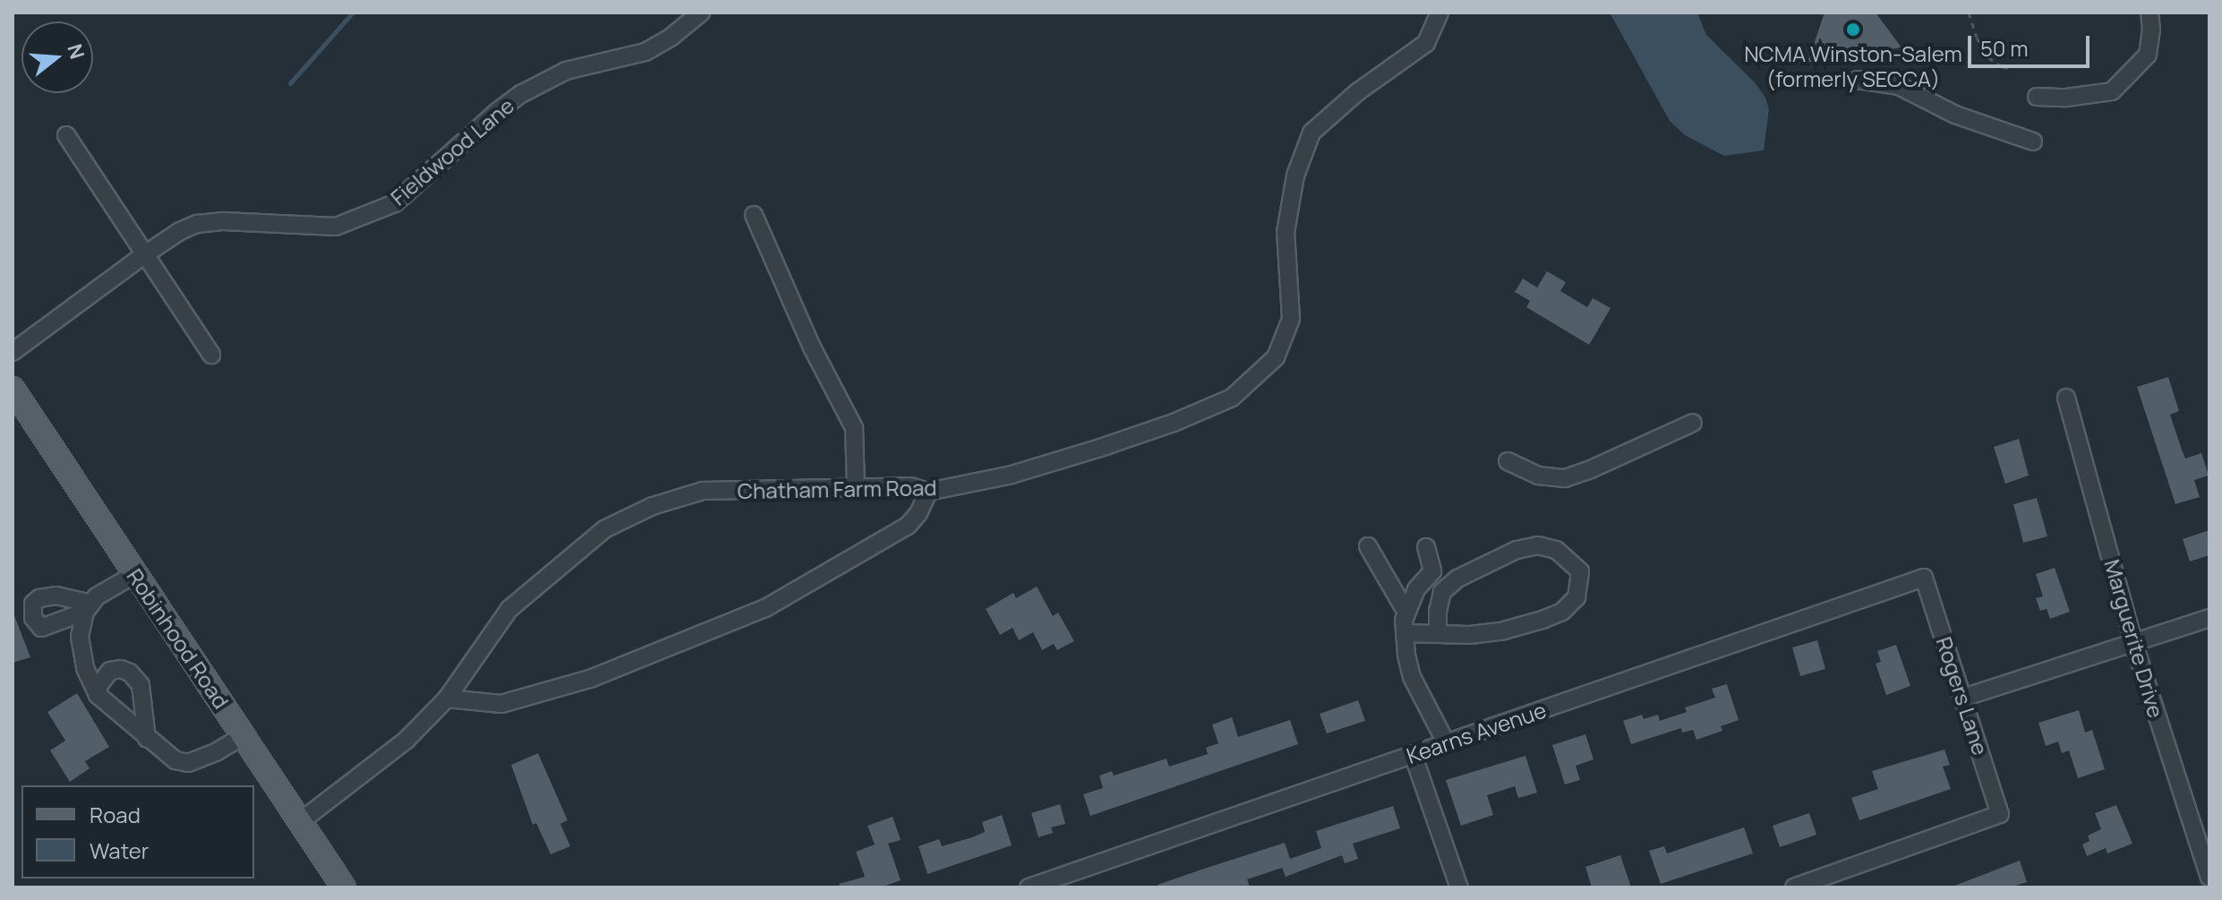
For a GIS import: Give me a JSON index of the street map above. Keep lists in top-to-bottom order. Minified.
{"streets":{"main road":["Robinhood Road"],"street":["Fieldwood Lane","Chatham Farm Road","Marguerite Drive","Rogers Lane","Kearns Avenue"]},"crossings":[["Chatham Farm Road","Robinhood Road"],["Rogers Lane","Kearns Avenue"]],"places":["NCMA Winston-Salem (formerly SECCA)"],"legend":["Road","Water"],"scale_bar":"50 m","north":"right"}
